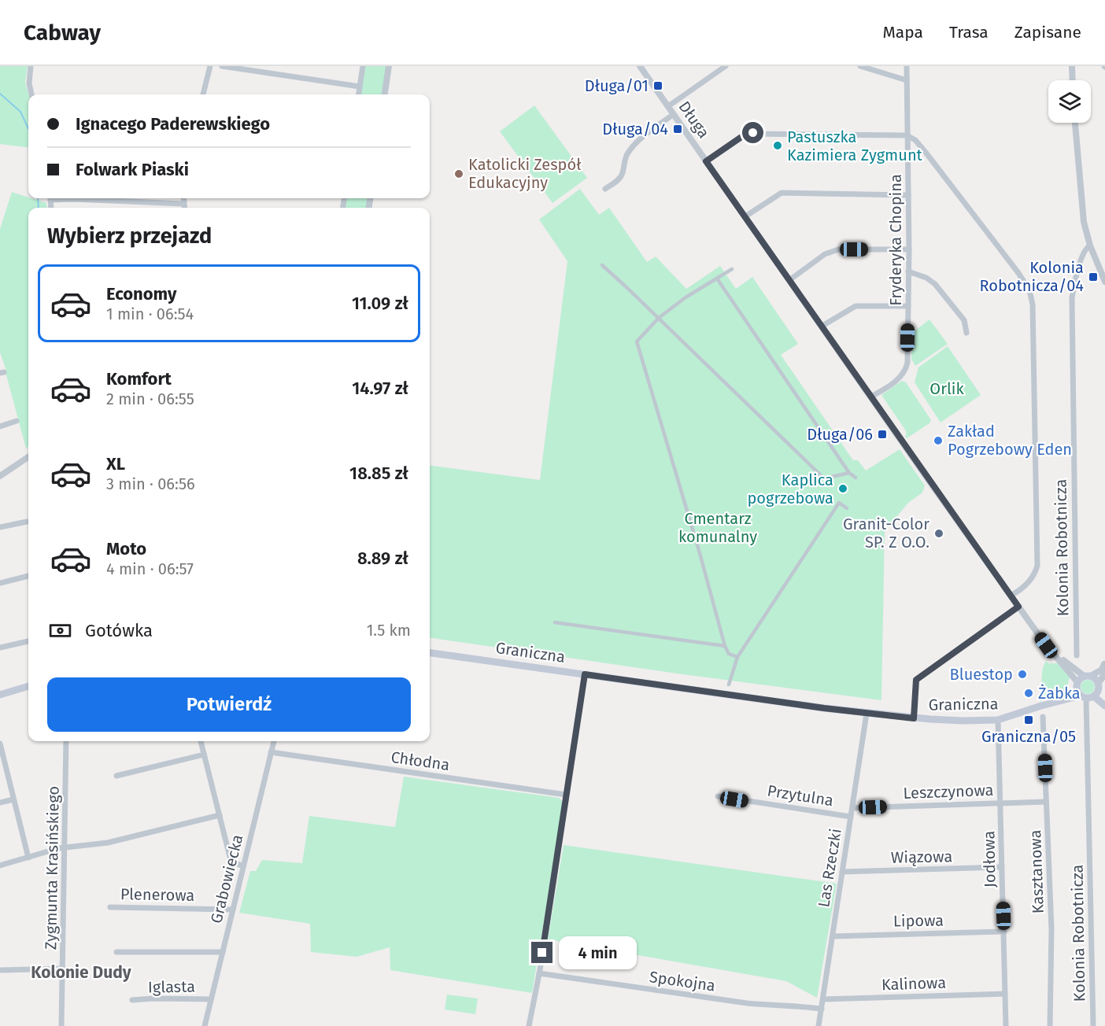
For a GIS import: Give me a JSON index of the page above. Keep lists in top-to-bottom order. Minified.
{"streets":{"main road":["Długa","Graniczna"],"street":["Fryderyka Chopina","Kolonia Robotnicza","Chłodna","Leszczynowa","Przytulna","Wiązowa","Jodłowa","Zygmunta Krasińskiego","Las Rzeczki","Kasztanowa","Grabowiecka","Plenerowa","Lipowa","Spokojna","Kalinowa","Iglasta"]},"crossings":[["Długa","Fryderyka Chopina"],["Długa","Kolonia Robotnicza"],["Długa","Graniczna"],["Kolonia Robotnicza","Graniczna"],["Graniczna","Jodłowa"],["Graniczna","Las Rzeczki"],["Chłodna","Grabowiecka"],["Leszczynowa","Jodłowa"],["Leszczynowa","Las Rzeczki"],["Leszczynowa","Kasztanowa"],["Przytulna","Las Rzeczki"],["Wiązowa","Jodłowa"],["Wiązowa","Las Rzeczki"],["Jodłowa","Lipowa"],["Jodłowa","Kalinowa"],["Las Rzeczki","Lipowa"],["Las Rzeczki","Spokojna"],["Las Rzeczki","Kalinowa"],["Grabowiecka","Plenerowa"],["Grabowiecka","Iglasta"]],"districts":["Kolonie Dudy"],"parks":["Orlik","Cmentarz komunalny"],"places":{"transit":["Długa/01","Długa/04","Kolonia Robotnicza/04","Długa/06","Graniczna/05"],"other":["Pastuszka Kazimiera Zygmunt","Katolicki Zespół Edukacyjny","Zakład Pogrzebowy Eden","Kaplica pogrzebowa","Granit-Color SP. Z O.O.","Bluestop","Żabka"]},"page":{"header":"Cabway","nav":["Mapa","Trasa","Zapisane"],"banner":["Ignacego Paderewskiego","Folwark Piaski"],"heading":"Wybierz przejazd","list":[{"name":"Economy","note":"1 min · 06:54","value":"11.09 zł"},{"name":"Komfort","note":"2 min · 06:55","value":"14.97 zł"},{"name":"XL","note":"3 min · 06:56","value":"18.85 zł"},{"name":"Moto","note":"4 min · 06:57","value":"8.89 zł"}],"pay":["Gotówka","1.5 km"],"buttons":"Potwierdź","bubble":"4 min"}}
